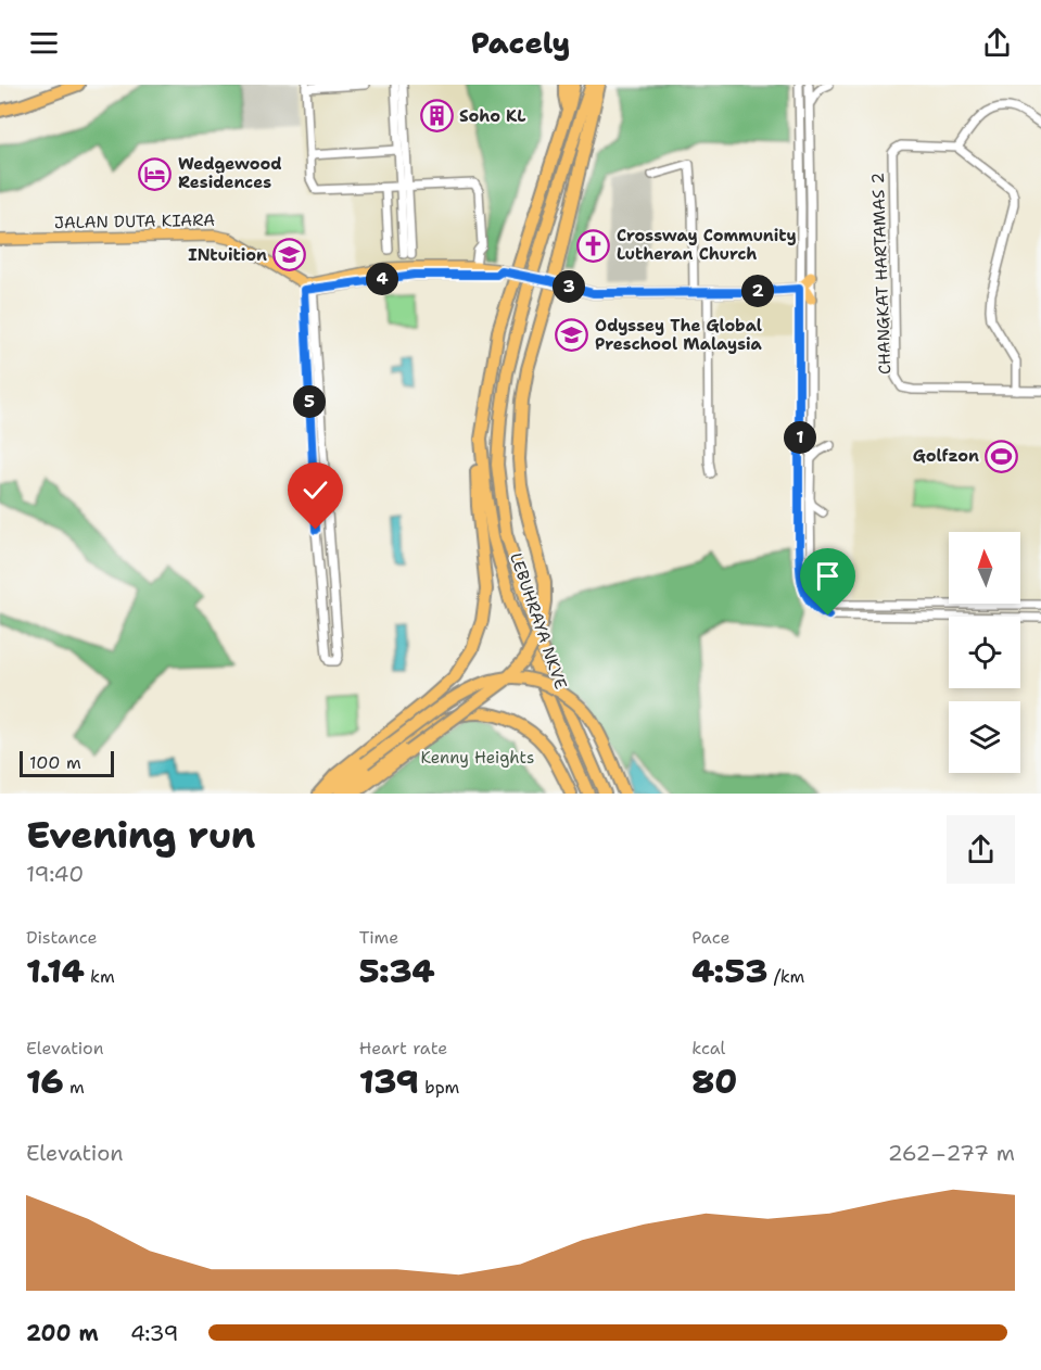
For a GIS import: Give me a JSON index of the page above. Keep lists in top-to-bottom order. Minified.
{"streets":{"highway":["LEBUHRAYA NKVE"],"main road":["JALAN DUTA KIARA"],"street":["CHANGKAT HARTAMAS 2"]},"parks":["Kenny Heights"],"places":{"building":["Soho KL"],"hotel":["Wedgewood Residences"],"church":["Crossway Community Lutheran Church"],"school or university":["INtuition","Odyssey The Global Preschool Malaysia"],"sports":["Golfzon"]},"scale_bar":"100 m","north":"top","page":{"header":"Pacely","pins":["4","3","2","5","1"],"scale":"100 m","heading":["Evening run","19:40"],"stats":[["Distance","1.14 km"],["Time","5:34"],["Pace","4:53 /km"],["Elevation","16 m"],["Heart rate","139 bpm"],["kcal","80"]],"chart":["Elevation","262–277 m"],"list":[{"name":"200 m","note":"4:39"}]}}
